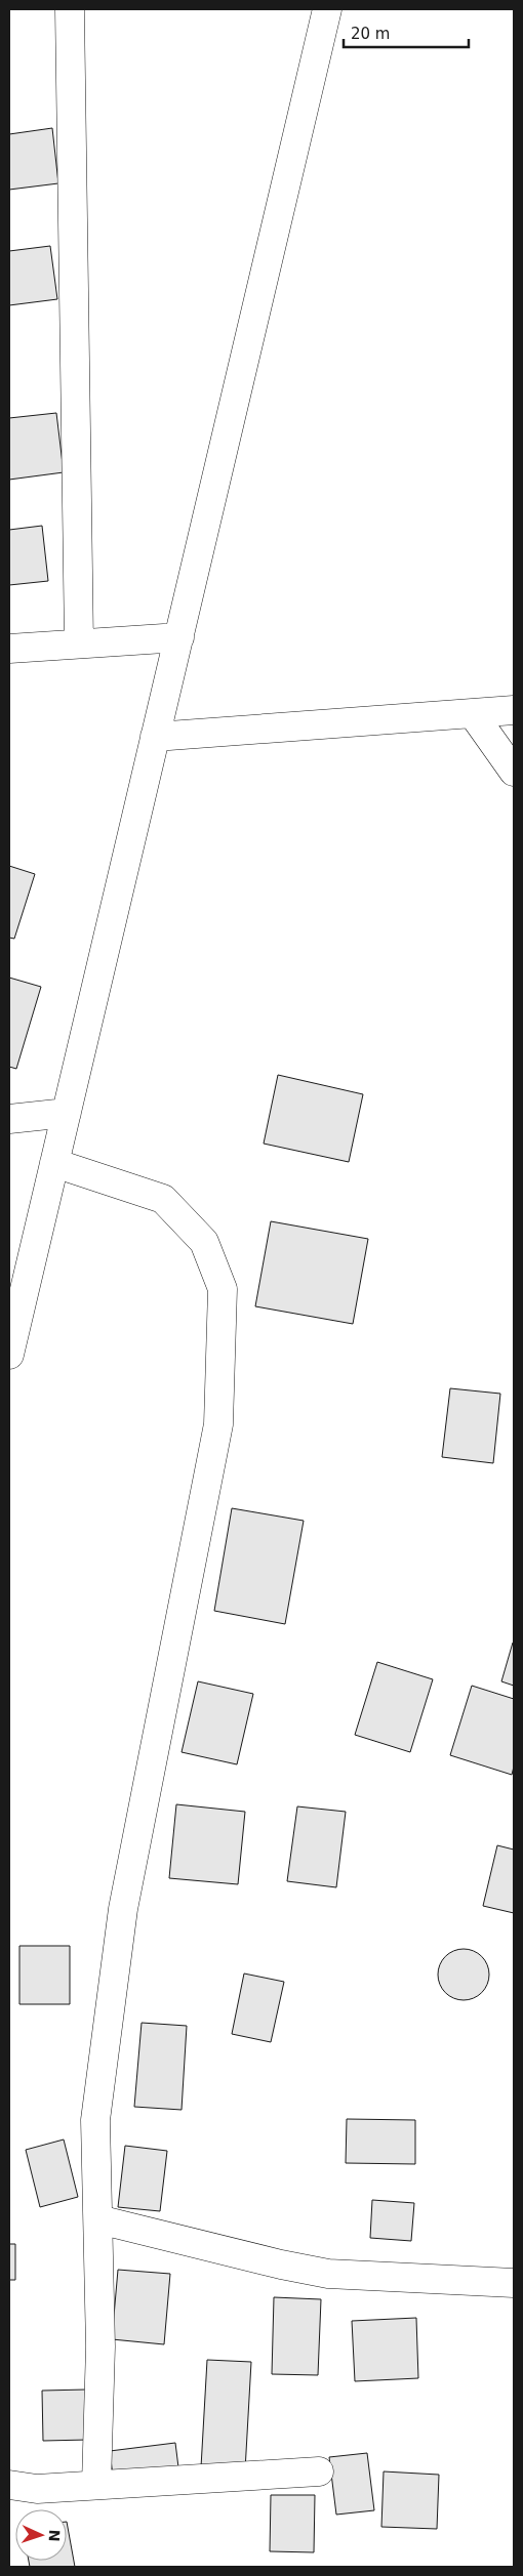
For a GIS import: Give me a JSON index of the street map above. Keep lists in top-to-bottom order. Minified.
{"scale_bar":"20 m","north":"right"}
